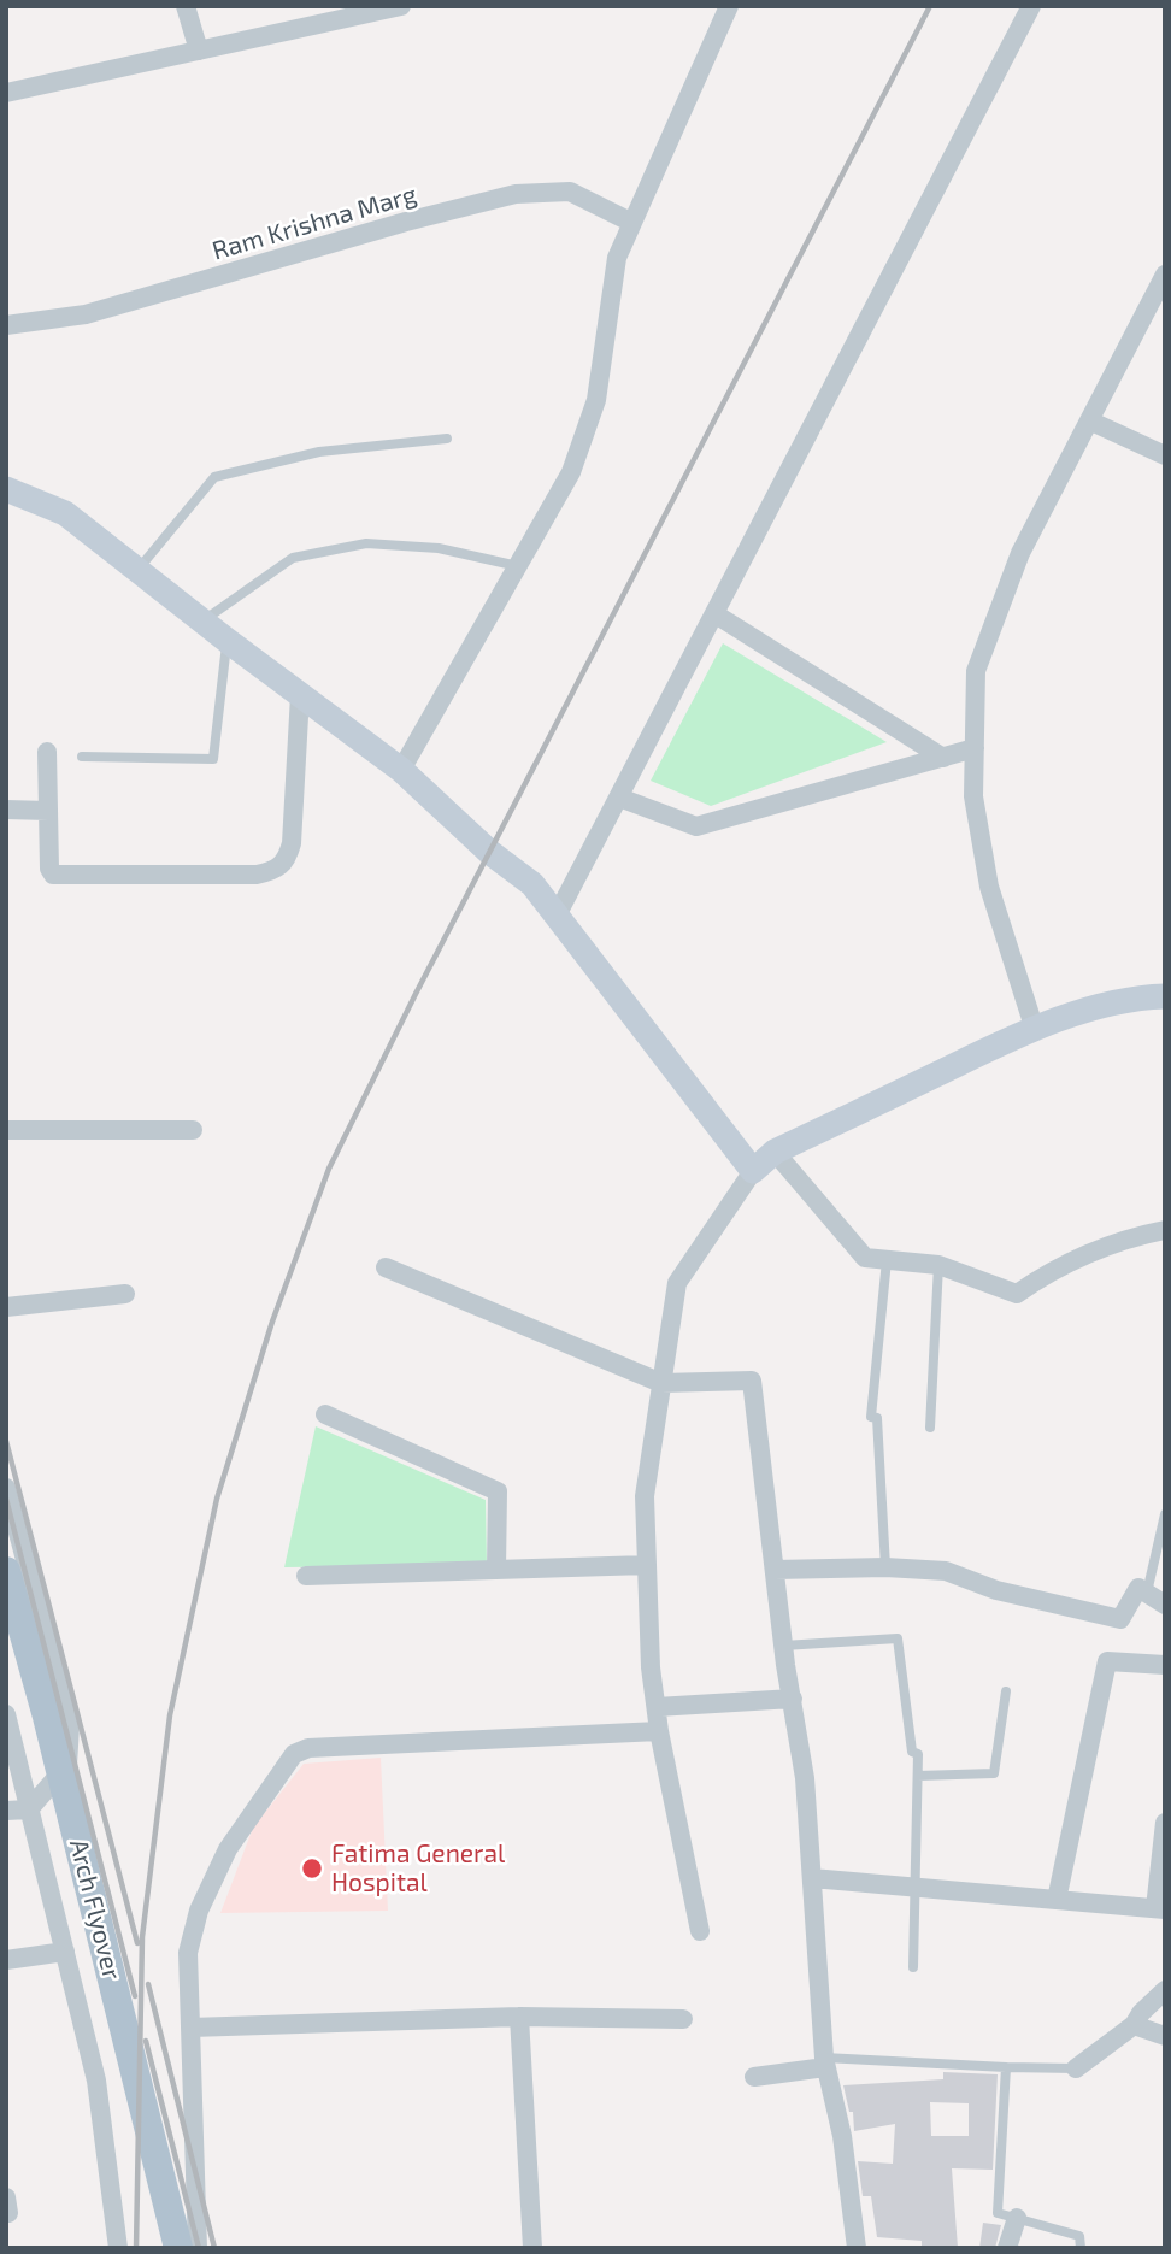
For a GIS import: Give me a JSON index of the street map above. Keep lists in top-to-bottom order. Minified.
{"streets":{"main road":["Arch Flyover"],"street":["Ram Krishna Marg"]},"places":["Fatima General Hospital"]}
